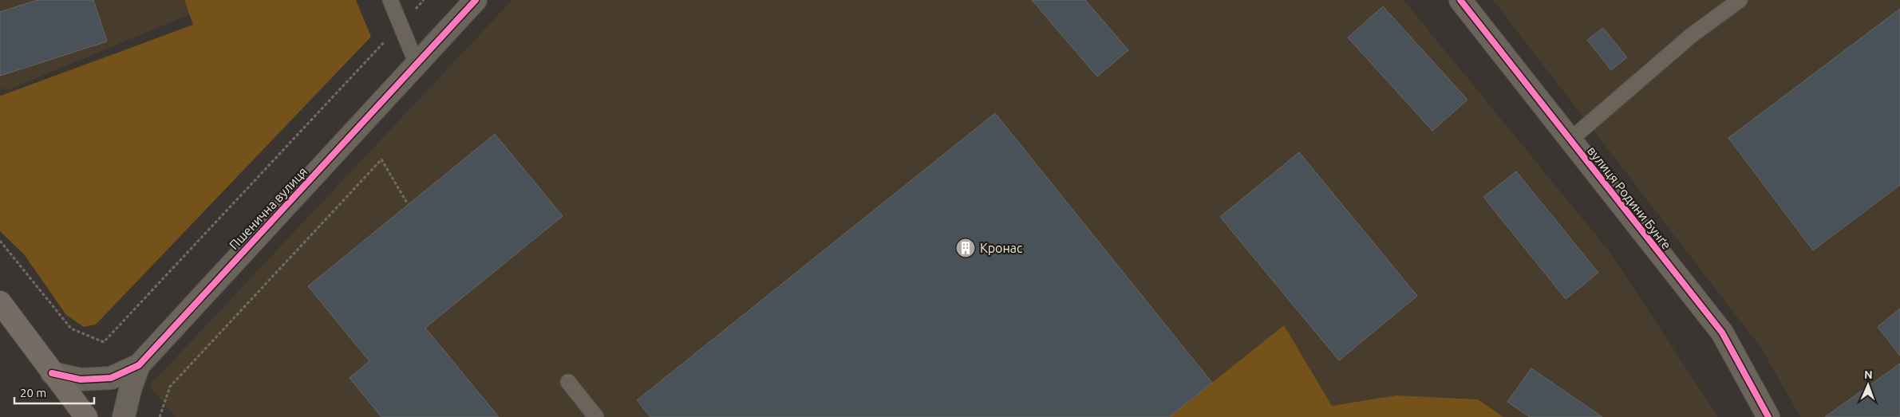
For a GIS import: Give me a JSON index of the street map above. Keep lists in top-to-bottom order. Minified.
{"streets":{"street":["вулиця Родини Бунґе","Пшенична вулиця"]},"places":{"building":["Кронас"]},"scale_bar":"20 m","north":"top"}
